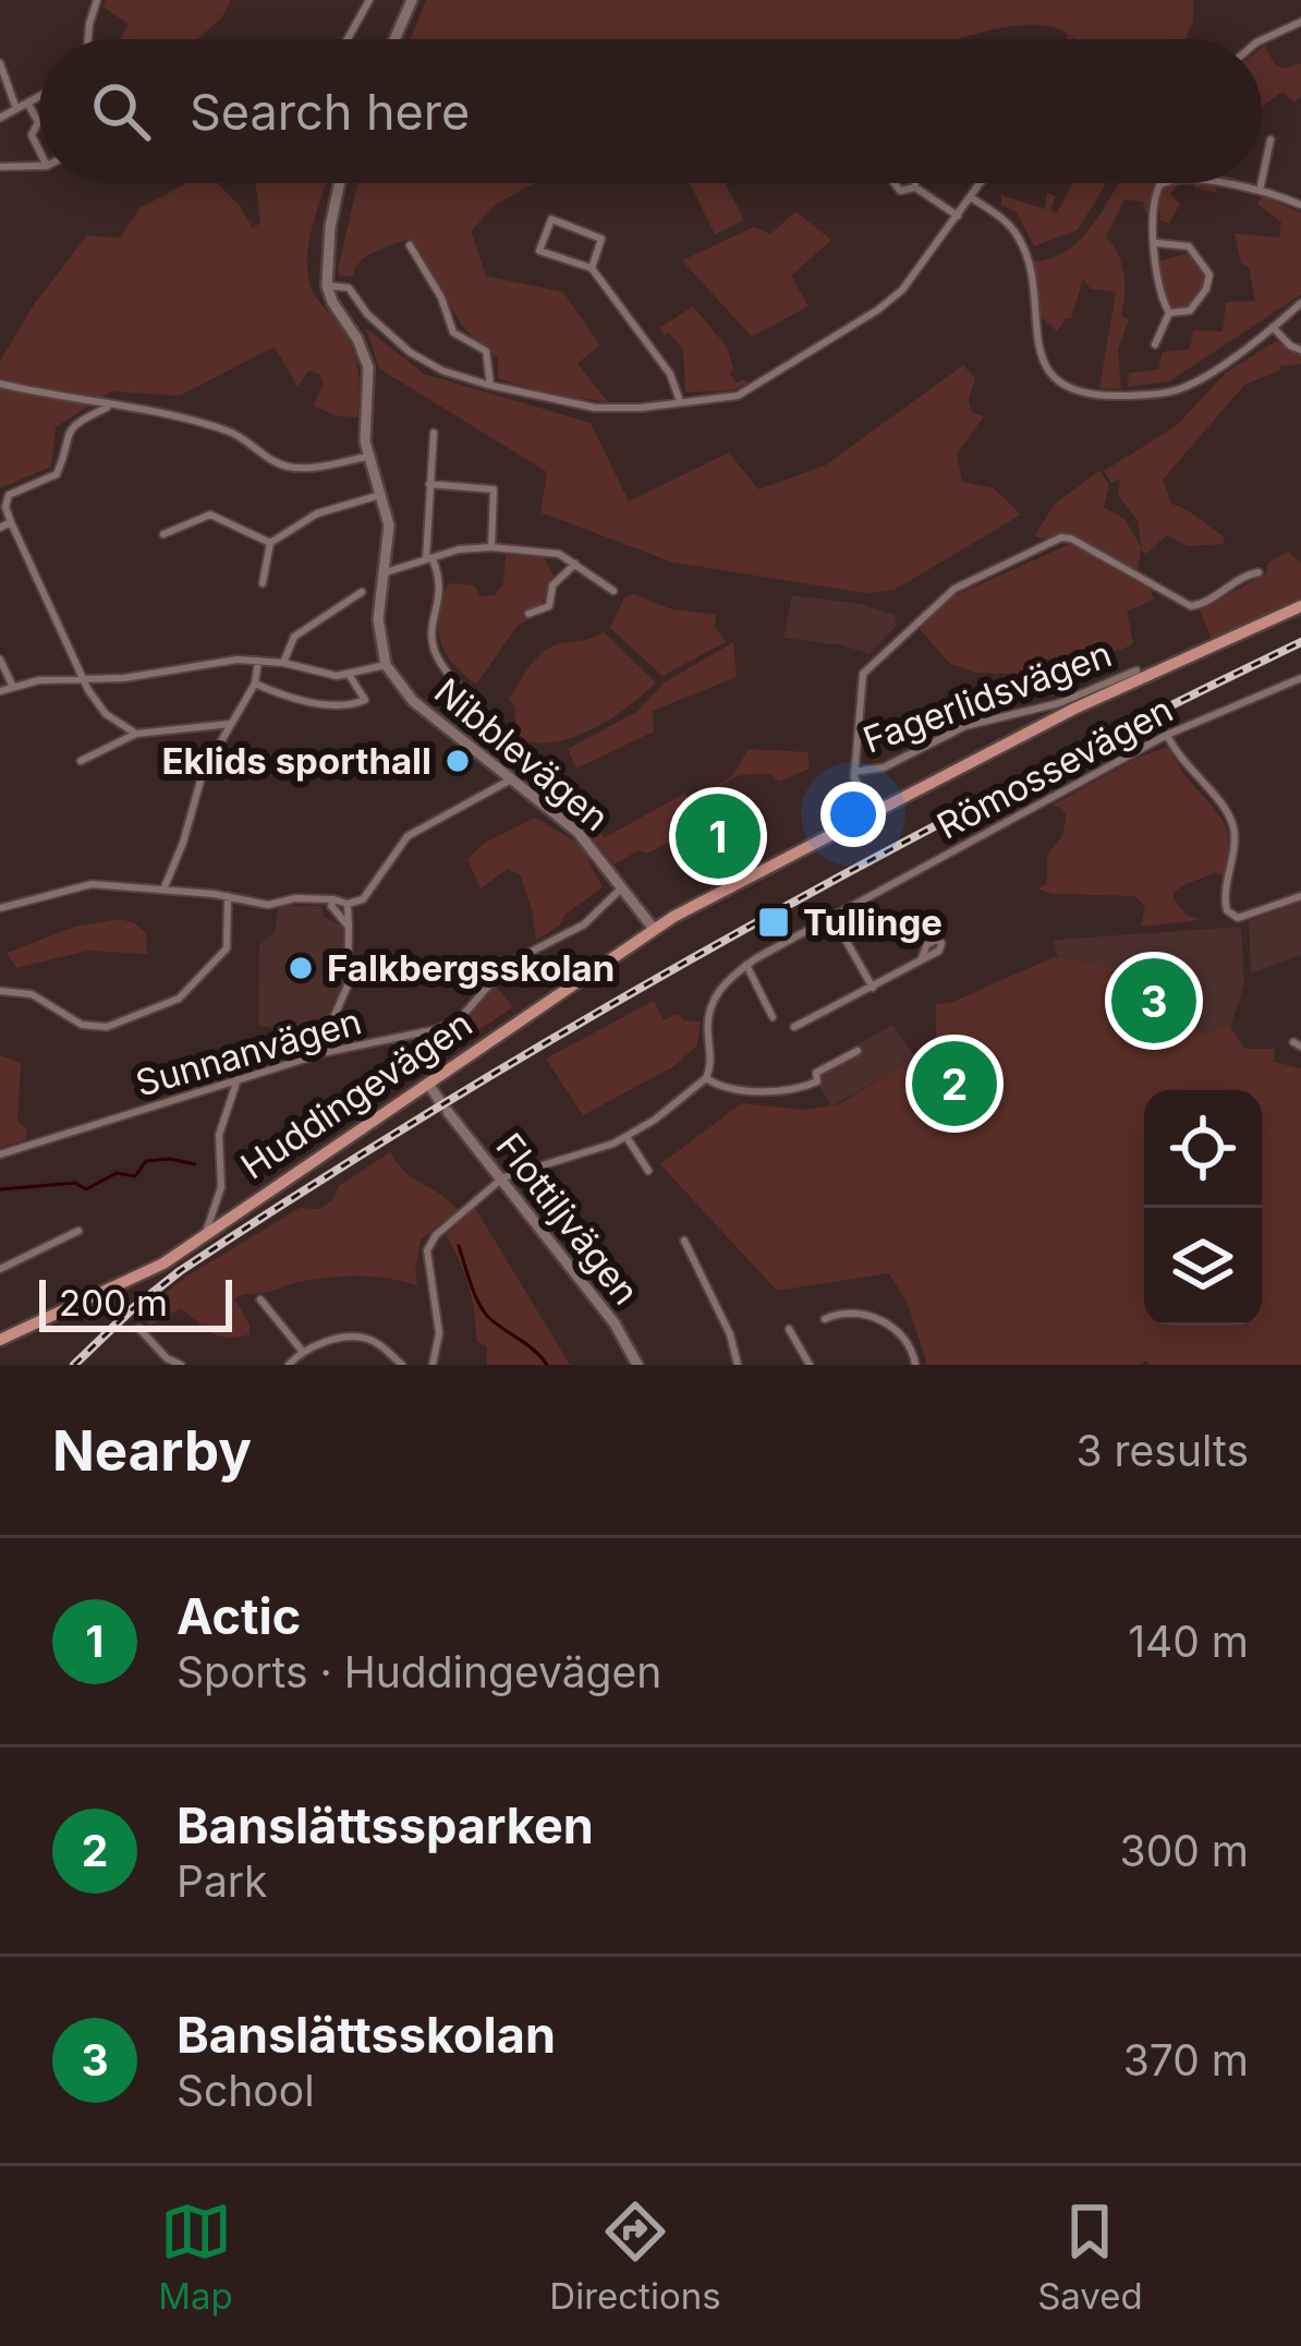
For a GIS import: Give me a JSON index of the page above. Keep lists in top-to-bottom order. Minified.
{"streets":{"main road":["Huddingevägen"],"street":["Fagerlidsvägen","Nibblevägen","Römossevägen","Sunnanvägen","Flottiljvägen"]},"crossings":[["Nibblevägen","Sunnanvägen"],["Nibblevägen","Huddingevägen"],["Huddingevägen","Flottiljvägen"]],"places":{"other":["Eklids sporthall","Falkbergsskolan"],"transit":["Tullinge"]},"scale_bar":"200 m","page":{"search":"Search here","pins":["1","3","2"],"scale":"200 m","heading":["Nearby","3 results"],"list":[{"mark":"1","name":"Actic","note":"Sports · Huddingevägen","value":"140 m"},{"mark":"2","name":"Banslättssparken","note":"Park","value":"300 m"},{"mark":"3","name":"Banslättsskolan","note":"School","value":"370 m"}],"nav":["Map","Directions","Saved"]}}
